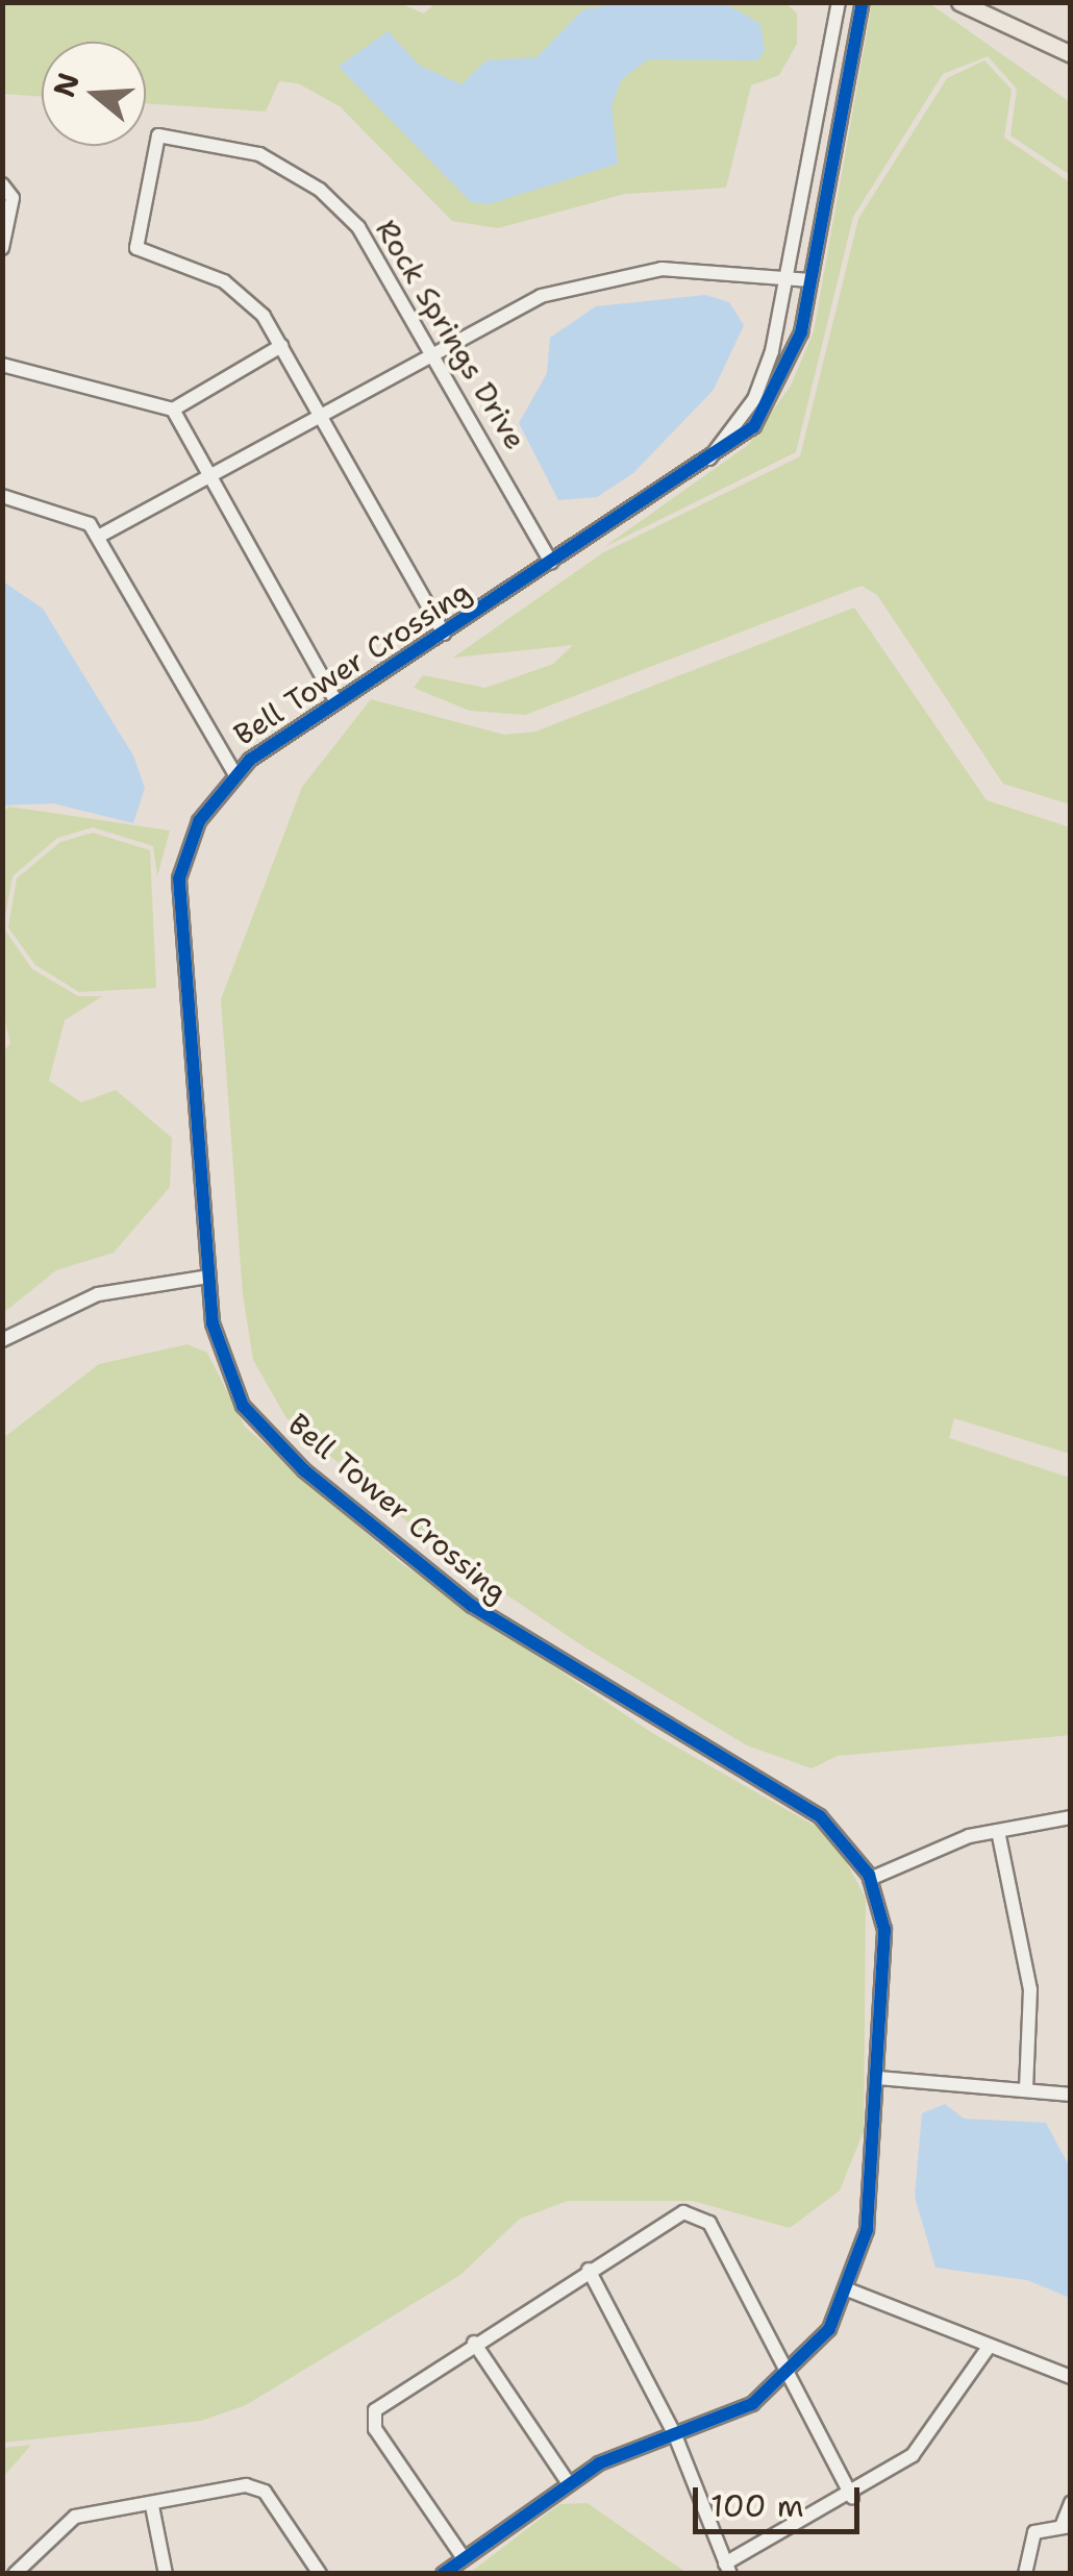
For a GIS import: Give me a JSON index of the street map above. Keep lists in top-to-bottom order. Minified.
{"streets":{"street":["Rock Springs Drive","Bell Tower Crossing"]},"crossings":[["Rock Springs Drive","Bell Tower Crossing"]],"scale_bar":"100 m","north":"left"}
